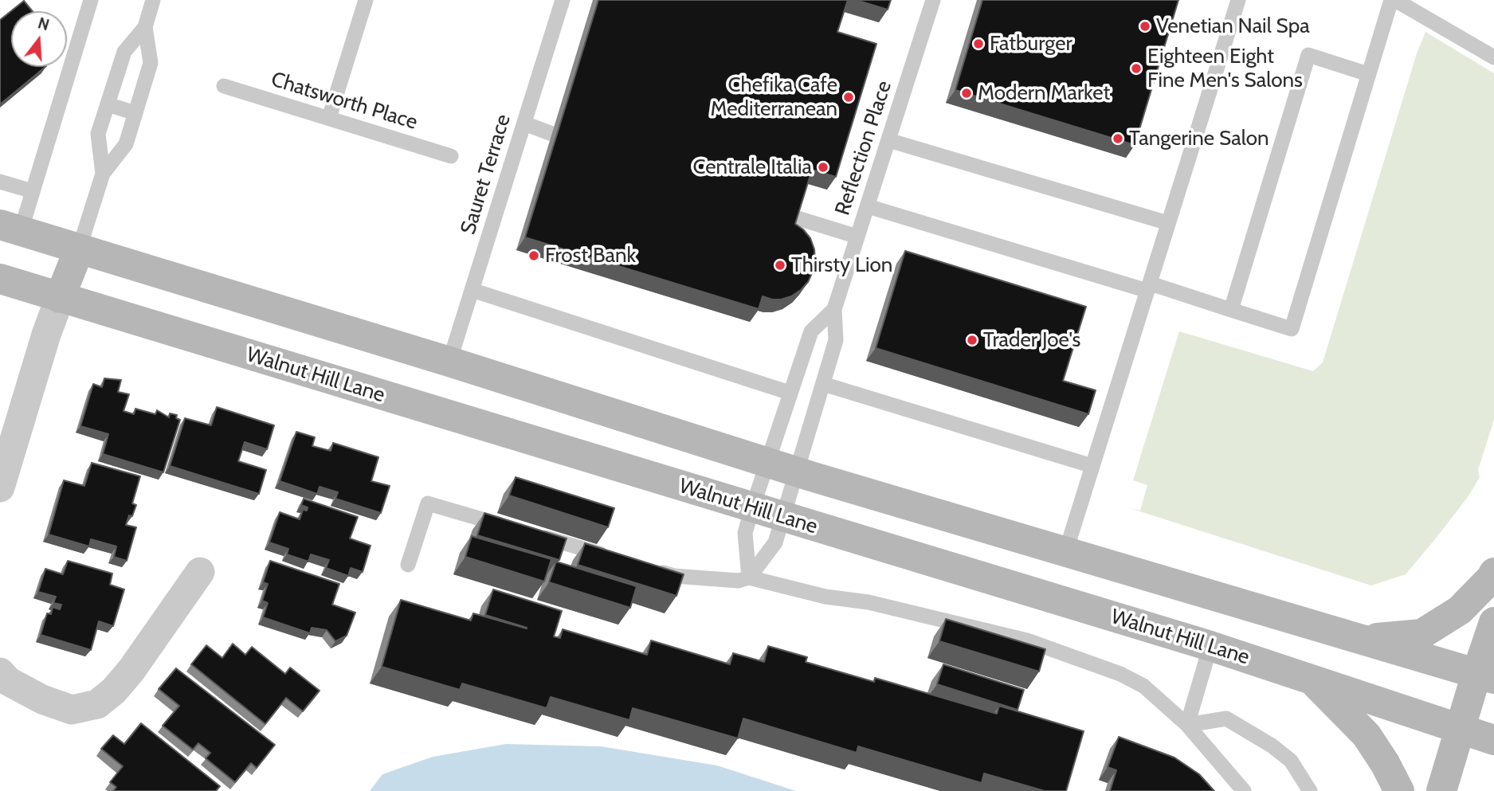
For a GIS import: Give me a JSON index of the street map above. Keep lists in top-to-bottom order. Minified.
{"streets":{"main road":["Walnut Hill Lane"],"lane":["Chatsworth Place","Reflection Place","Sauret Terrace"]},"crossings":[["Reflection Place","Walnut Hill Lane"]],"places":["Venetian Nail Spa","Fatburger","Eighteen Eight Fine Men's Salons","Modern Market","Chefika Cafe Mediterranean","Tangerine Salon","Centrale Italia","Frost Bank","Thirsty Lion","Trader Joe's"],"north":"top"}
